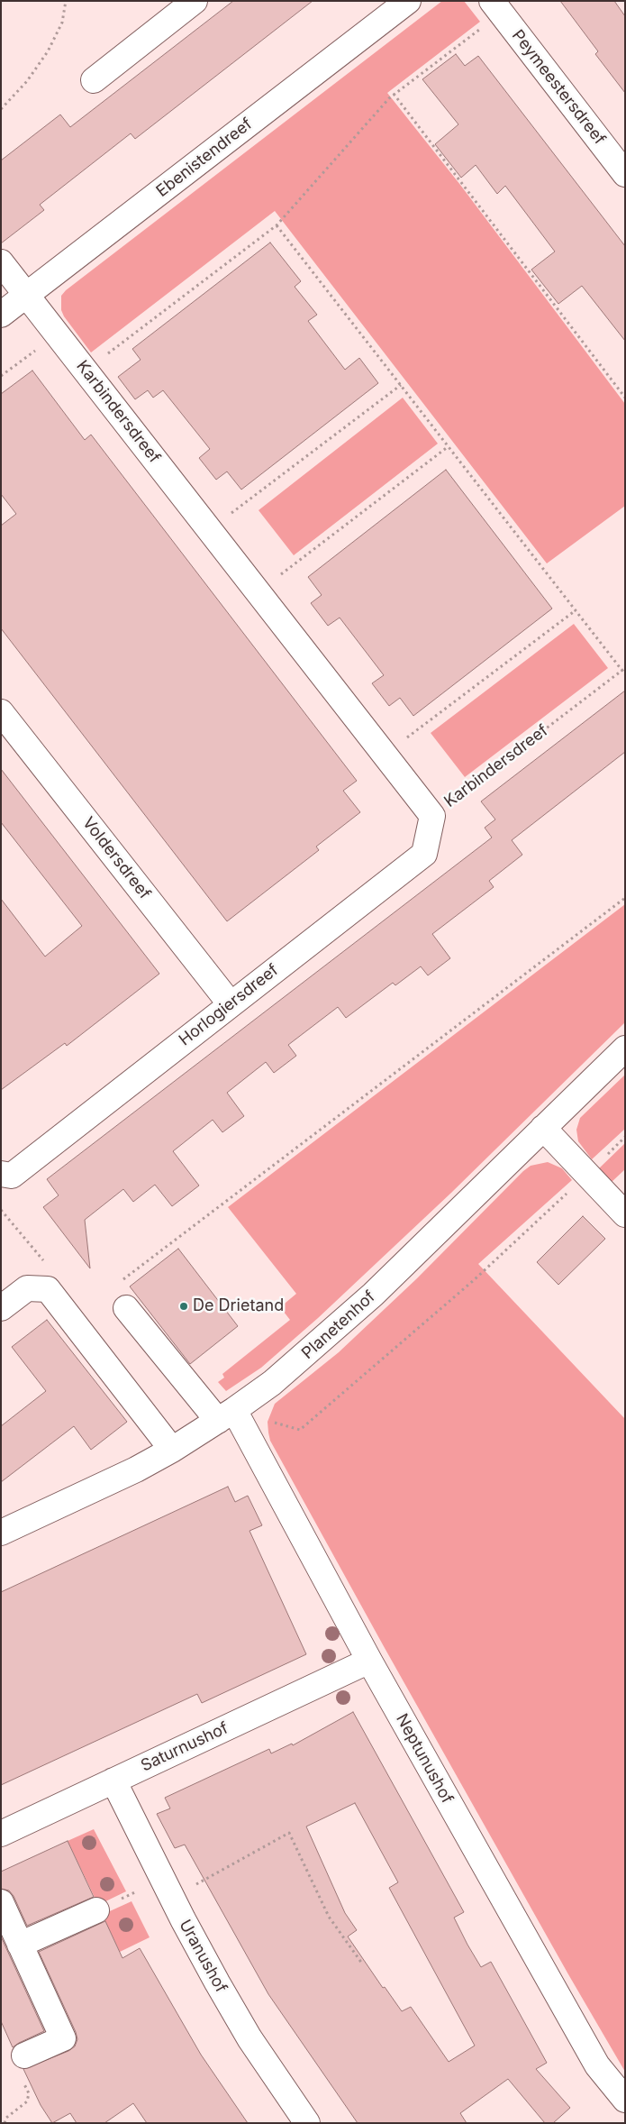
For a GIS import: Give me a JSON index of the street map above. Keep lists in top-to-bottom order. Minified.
{"streets":{"street":["Peymeestersdreef","Ebenistendreef","Karbindersdreef","Voldersdreef","Horlogiersdreef","Planetenhof","Saturnushof","Neptunushof","Uranushof"]},"crossings":[["Ebenistendreef","Karbindersdreef"],["Karbindersdreef","Horlogiersdreef"],["Voldersdreef","Horlogiersdreef"],["Planetenhof","Neptunushof"],["Saturnushof","Neptunushof"],["Saturnushof","Uranushof"]],"places":["De Drietand"]}
